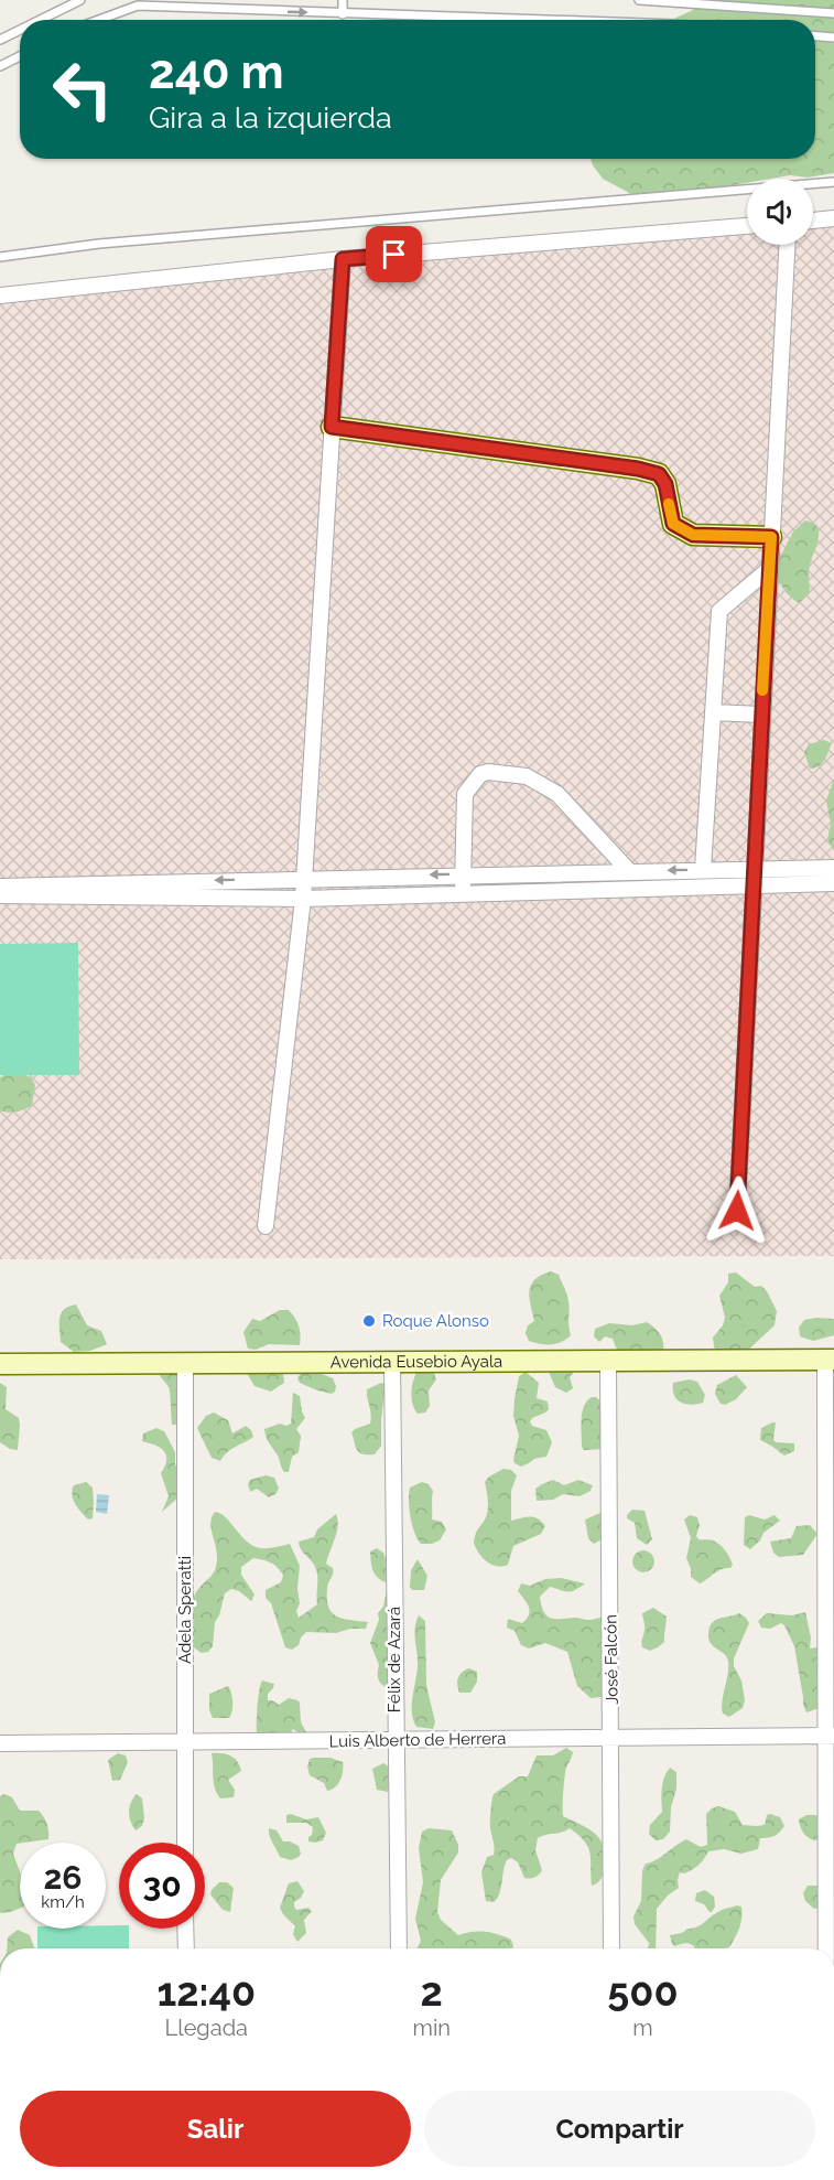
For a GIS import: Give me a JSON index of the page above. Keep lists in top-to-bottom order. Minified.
{"streets":{"street":["Avenida Eusebio Ayala","Adela Speratti","Félix de Azará","José Falcón","Luis Alberto de Herrera"]},"crossings":[["Avenida Eusebio Ayala","Adela Speratti"],["Avenida Eusebio Ayala","Félix de Azará"],["Avenida Eusebio Ayala","José Falcón"],["Adela Speratti","Luis Alberto de Herrera"],["Félix de Azará","Luis Alberto de Herrera"],["José Falcón","Luis Alberto de Herrera"]],"places":["Roque Alonso"],"page":{"turn":["240 m","Gira a la izquierda"],"speed":"26 km/h","limit":"30","eta":["12:40","Llegada","2","min","500","m"],"buttons":["Salir","Compartir"]}}
